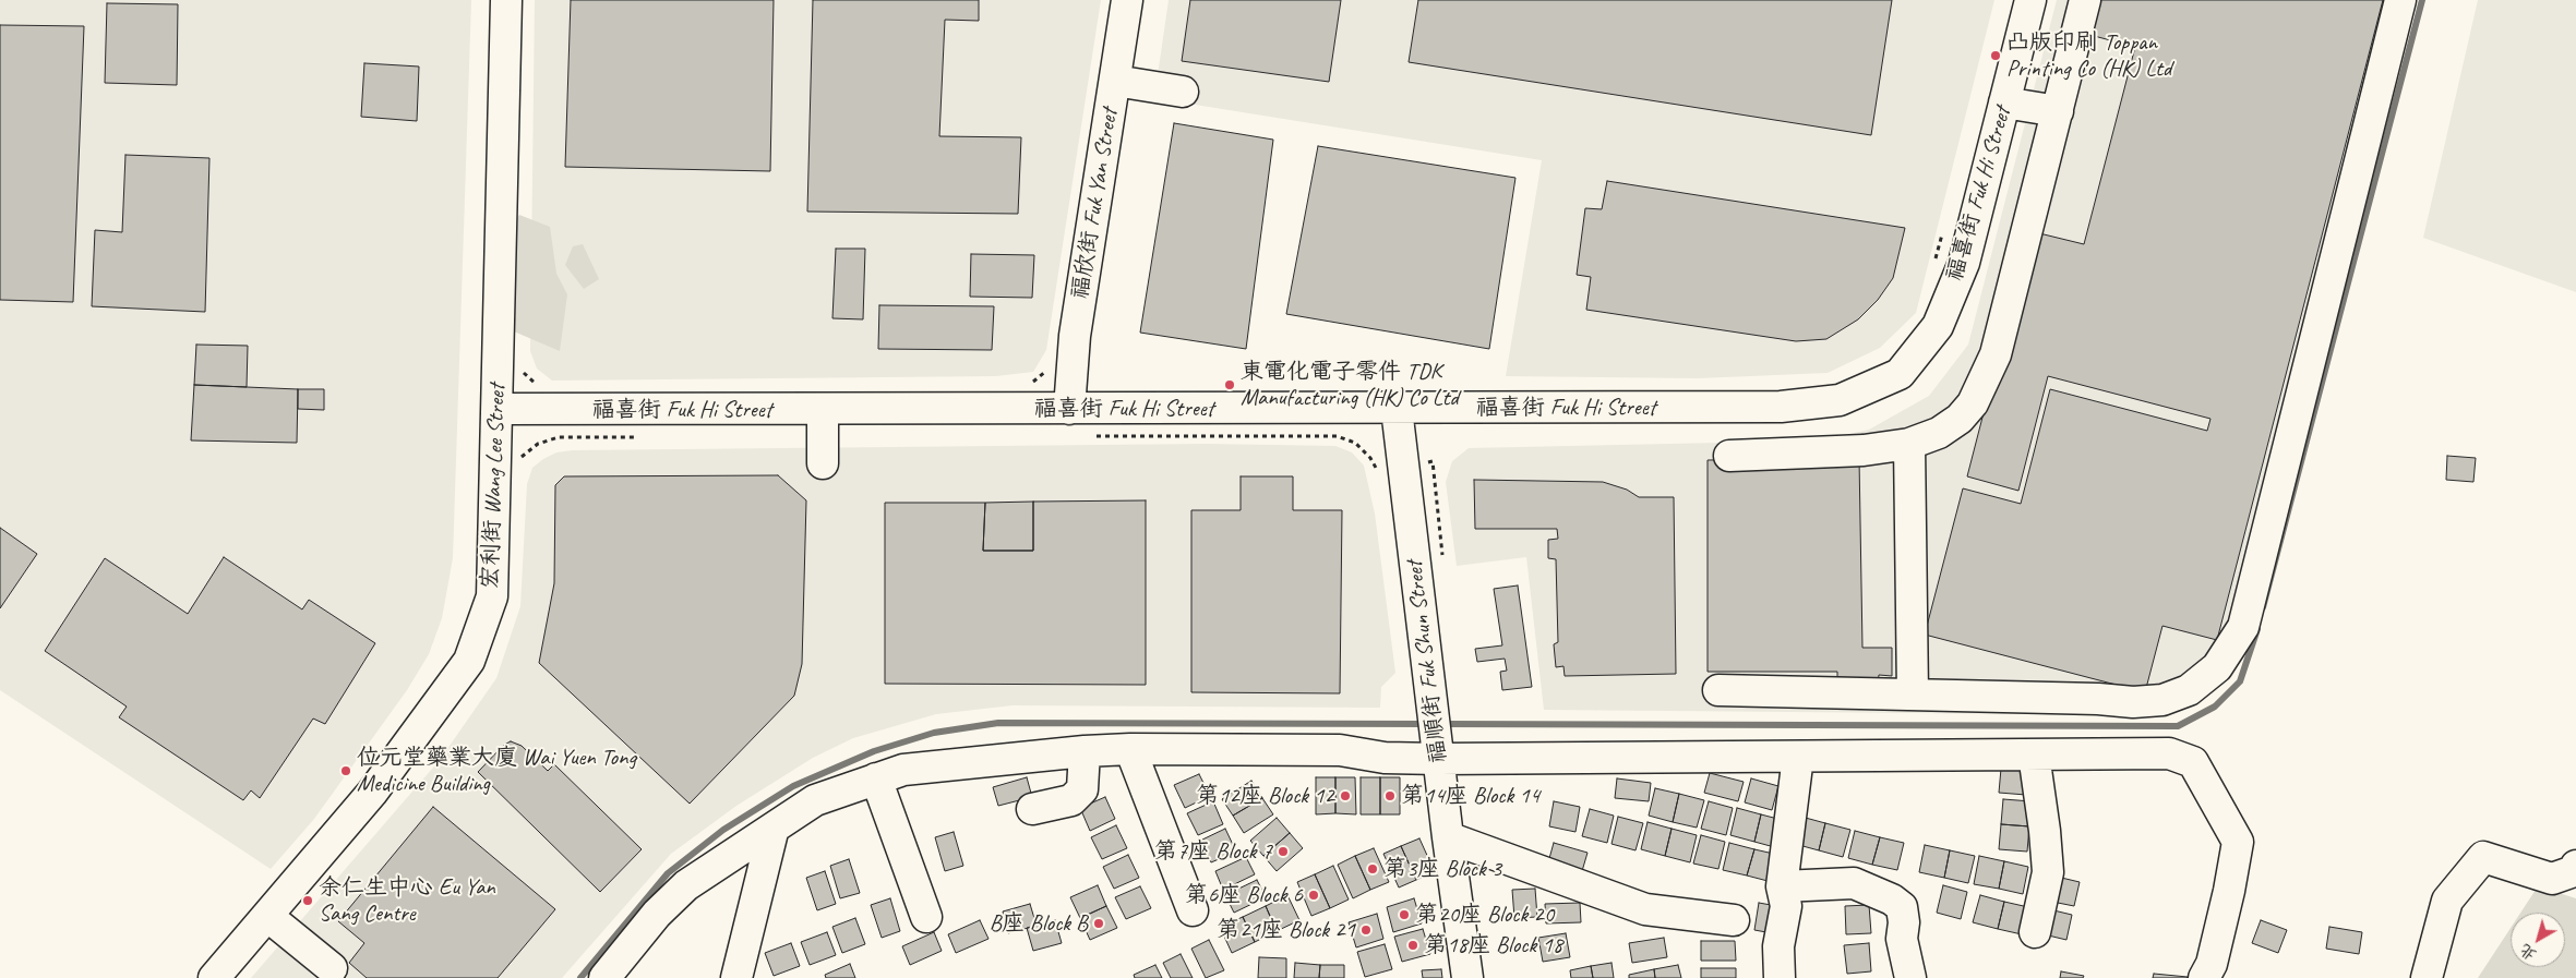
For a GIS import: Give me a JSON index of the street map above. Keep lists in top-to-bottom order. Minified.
{"streets":{"street":["福喜街 Fuk Hi Street","福欣街 Fuk Yan Street","宏利街 Wang Lee Street","福順街 Fuk Shun Street"]},"crossings":[["福喜街 Fuk Hi Street","福欣街 Fuk Yan Street"],["福喜街 Fuk Hi Street","宏利街 Wang Lee Street"],["福喜街 Fuk Hi Street","福順街 Fuk Shun Street"]],"places":["凸版印刷 Toppan Printing Co (HK) Ltd","東電化電子零件 TDK Manufacturing (HK) Co Ltd","位元堂藥業大廈 Wai Yuen Tong Medicine Building","第12座 Block 12","第14座 Block 14","第7座 Block 7","第3座 Block 3","第6座 Block 6","余仁生中心 Eu Yan Sang Centre","第20座 Block 20","B座 Block B","第21座 Block 21","第18座 Block 18"],"north":"bottom left"}
